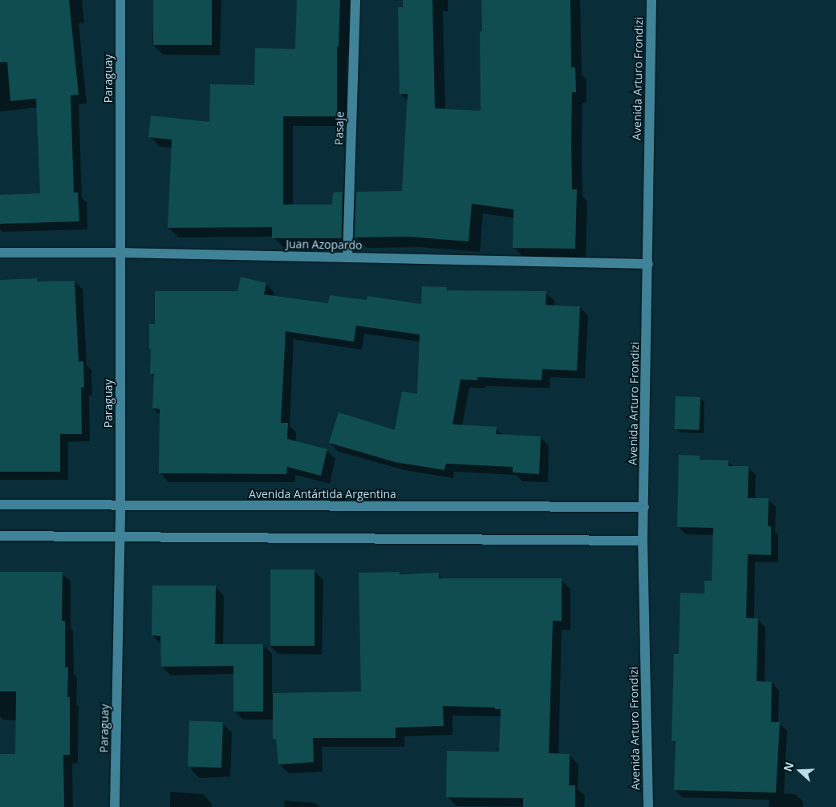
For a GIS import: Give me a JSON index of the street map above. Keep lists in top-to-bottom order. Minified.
{"streets":{"main road":["Paraguay","Avenida Arturo Frondizi","Pasaje","Juan Azopardo","Avenida Antártida Argentina"]},"crossings":[["Paraguay","Juan Azopardo"],["Paraguay","Avenida Antártida Argentina"],["Avenida Arturo Frondizi","Juan Azopardo"],["Avenida Arturo Frondizi","Avenida Antártida Argentina"],["Pasaje","Juan Azopardo"]],"north":"left"}
